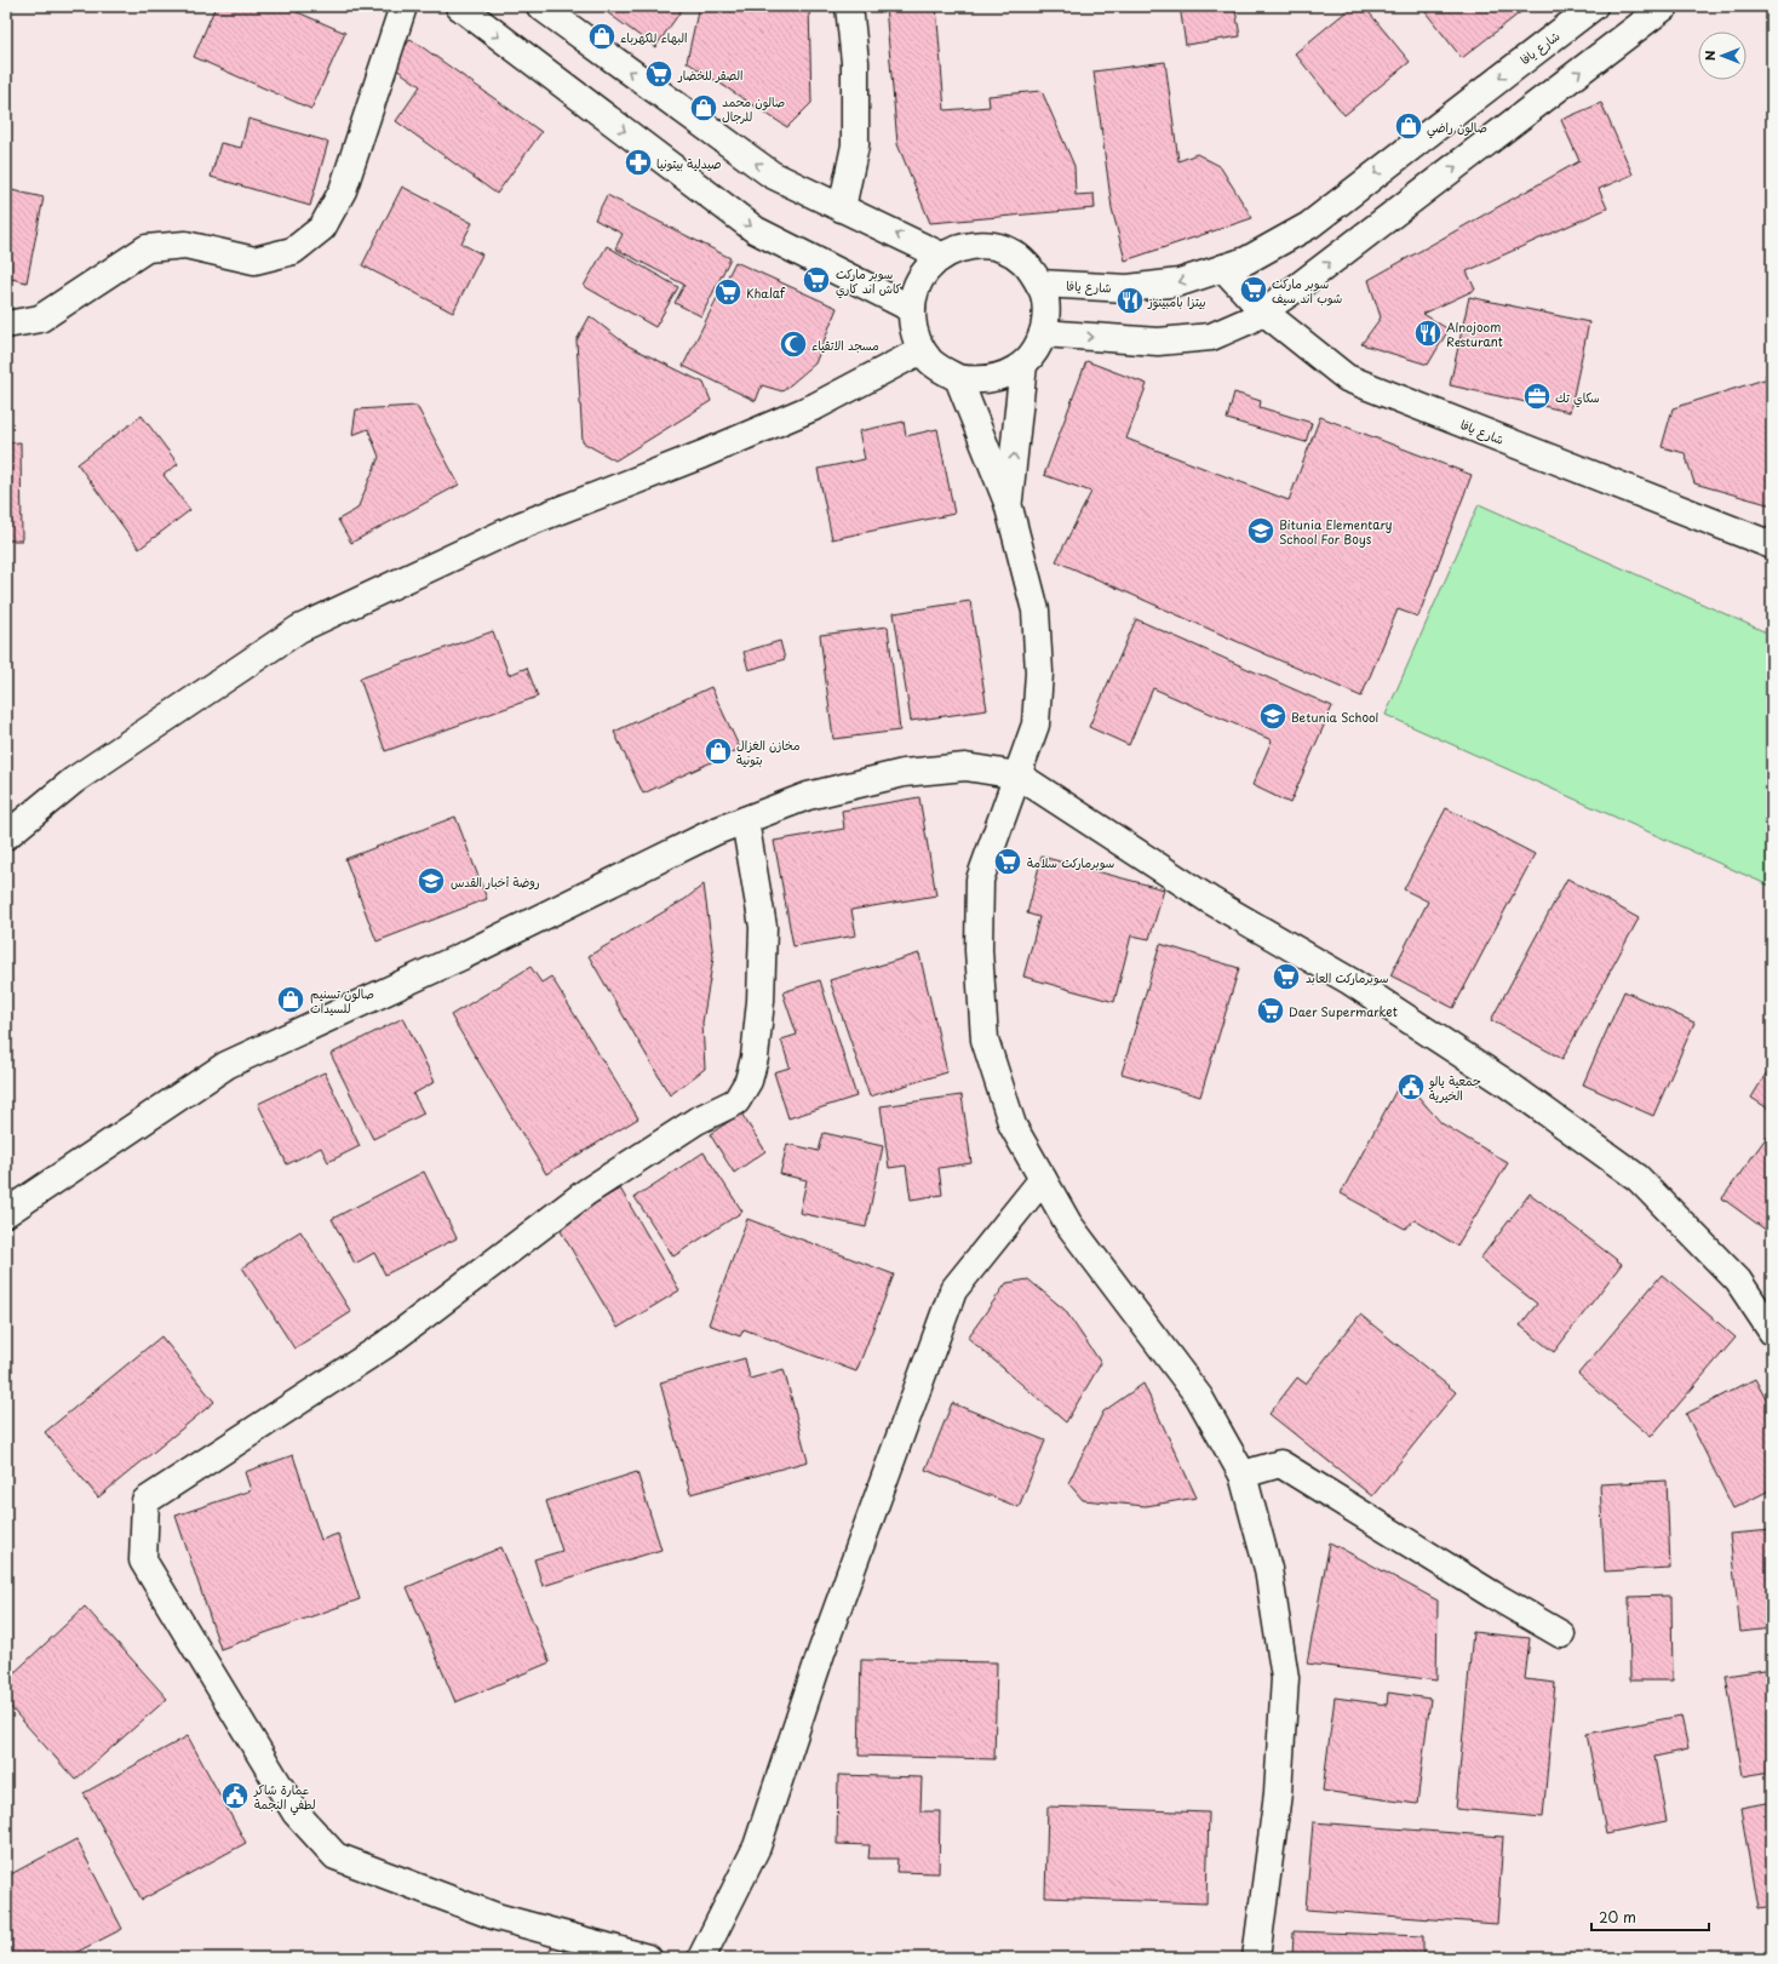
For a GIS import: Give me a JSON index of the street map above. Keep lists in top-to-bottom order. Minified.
{"streets":{"street":["شارع يافا"]},"places":{"shop":["البهاء للكهرباء","صالون محمد للرجال","صالون راضي","مخازن الغزال بتونية","صالون تسنيم للسيدات"],"supermarket":["الصقر للخضار","سوبر ماركت كاش اند كاري","سوبر ماركت شوب اند سيف","Khalaf","سوبرماركت سلامة","سوبرماركت العابد","Daer Supermarket"],"pharmacy":["صيدلية بيتونيا"],"restaurant":["بيتزا بامبينوز","Alnojoom Resturant"],"mosque":["مسجد الاتقياء"],"office":["سكاي تك"],"school or university":["Bitunia Elementary School For Boys","Betunia School","روضة أخبار القدس"],"public building":["جمعية يالو الخيرية","عمارة شاكر لطفي النجمة"]},"scale_bar":"20 m","north":"left"}
